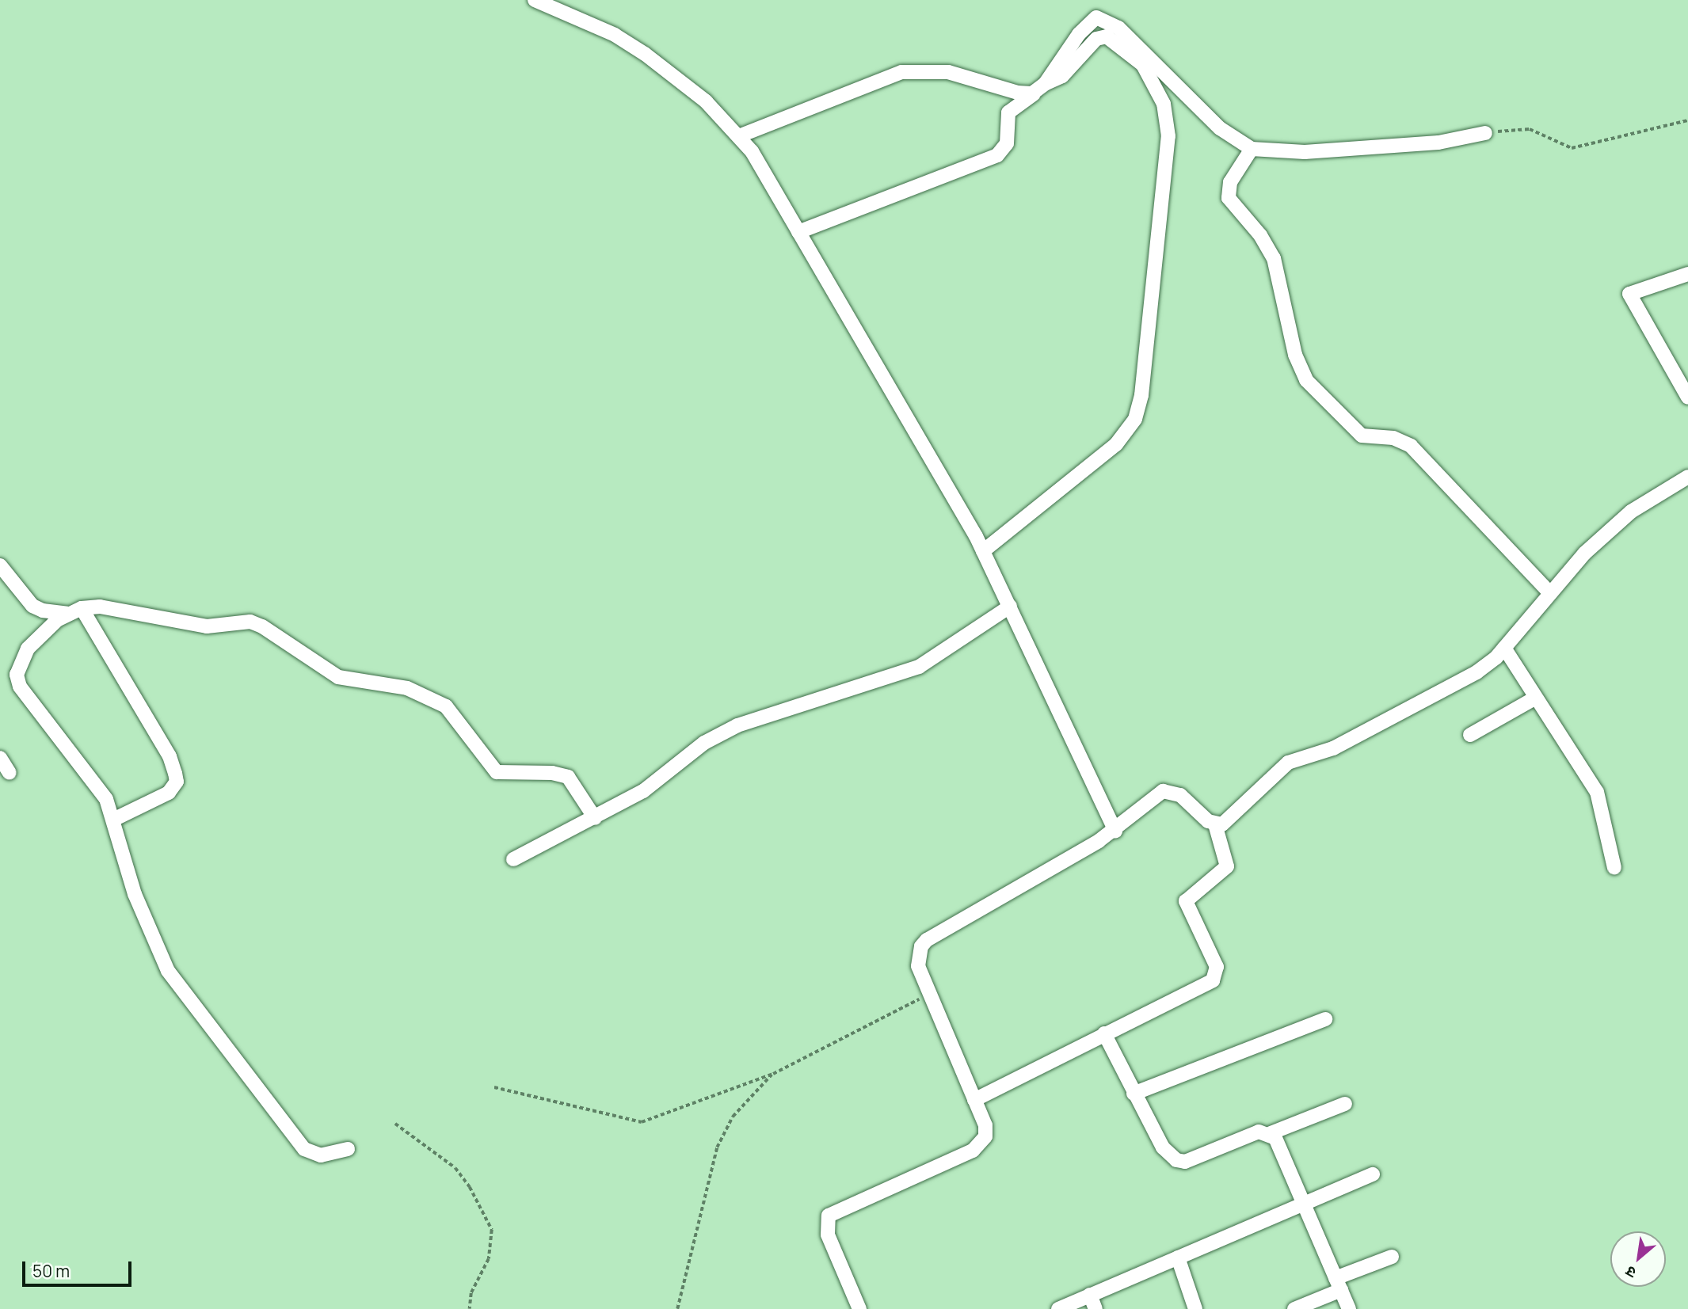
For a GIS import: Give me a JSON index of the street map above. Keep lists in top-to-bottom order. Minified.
{"scale_bar":"50 m","north":"bottom left"}
